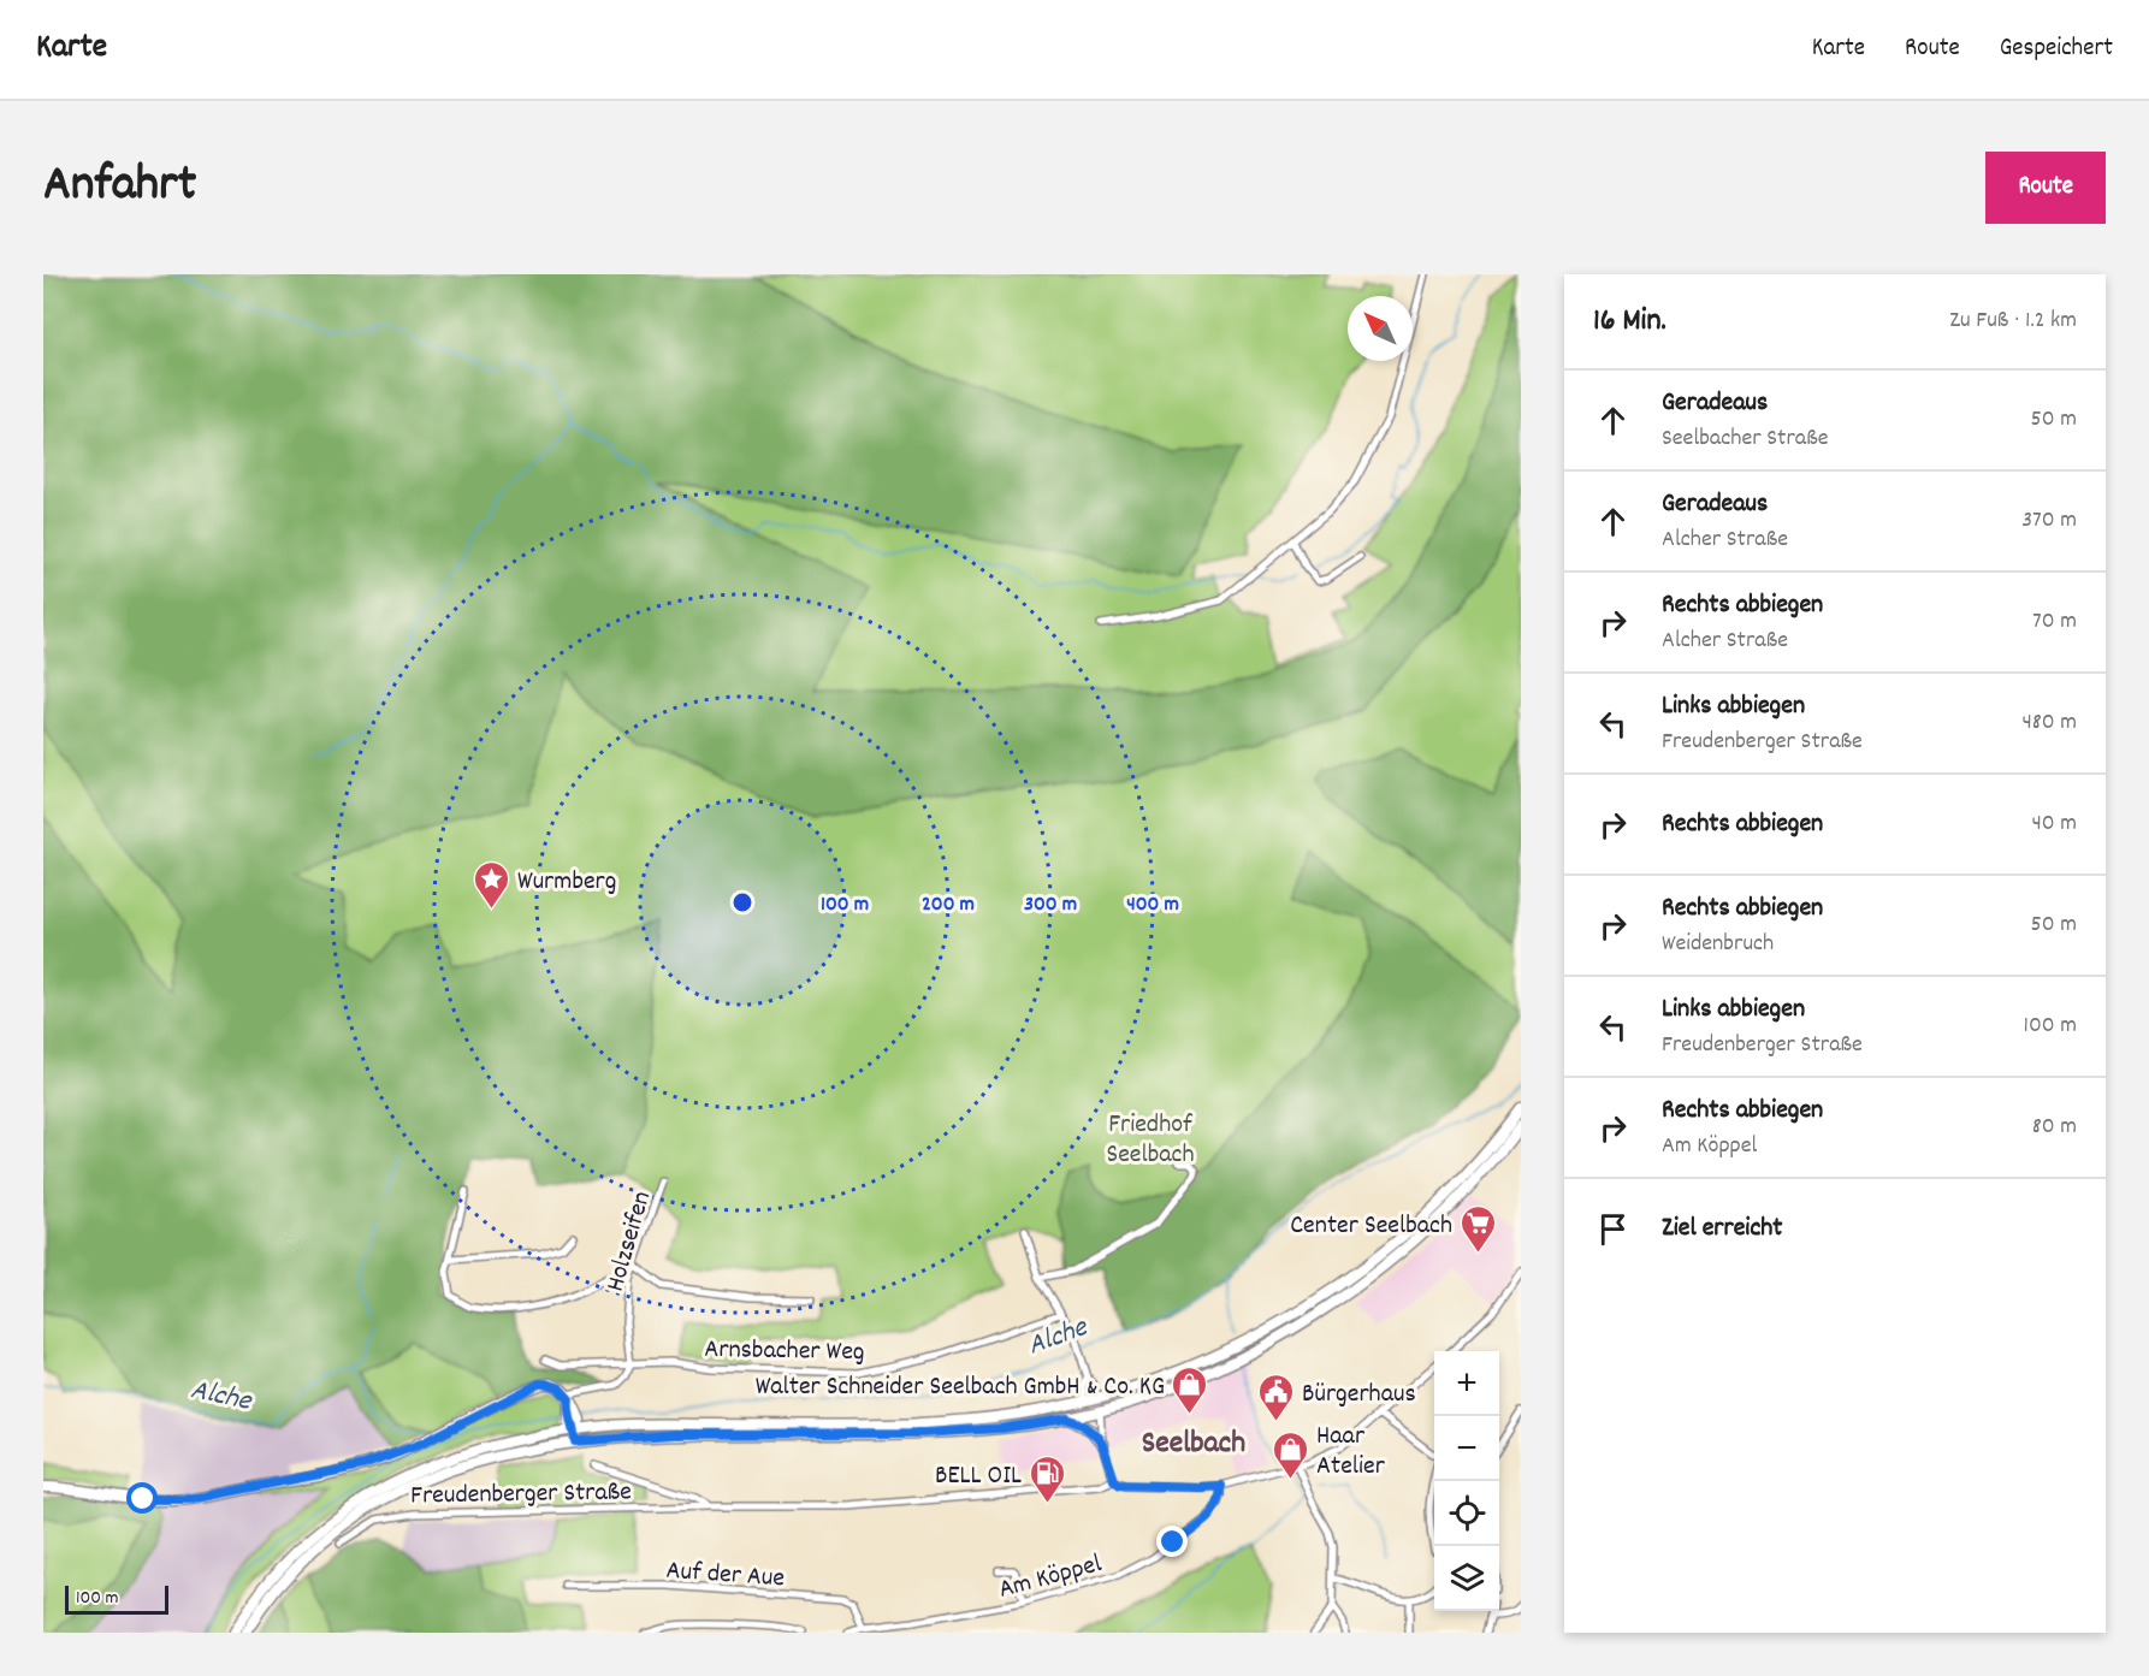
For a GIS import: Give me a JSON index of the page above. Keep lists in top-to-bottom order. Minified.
{"streets":{"main road":["Freudenberger Straße"],"street":["Holzseifen","Arnsbacher Weg","Auf der Aue","Am Köppel"]},"crossings":[["Holzseifen","Arnsbacher Weg"],["Freudenberger Straße","Am Köppel"],["Auf der Aue","Am Köppel"]],"districts":["Seelbach"],"water":["Alche"],"parks":["Friedhof Seelbach"],"places":{"place":["Wurmberg"],"supermarket":["Center Seelbach"],"shop":["Walter Schneider Seelbach GmbH & Co. KG","Haar Atelier"],"public building":["Bürgerhaus"],"fuel station":["BELL OIL"]},"scale_bar":"100 m","north":"top left","page":{"header":"Karte","nav":["Karte","Route","Gespeichert"],"title":"Anfahrt","buttons":"Route","heading":["16 Min.","Zu Fuß · 1.2 km"],"list":[["Geradeaus","Seelbacher Straße","50 m"],["Geradeaus","Alcher Straße","370 m"],["Rechts abbiegen","Alcher Straße","70 m"],["Links abbiegen","Freudenberger Straße","480 m"],["Rechts abbiegen","40 m"],["Rechts abbiegen","Weidenbruch","50 m"],["Links abbiegen","Freudenberger Straße","100 m"],["Rechts abbiegen","Am Köppel","80 m"],"Ziel erreicht"],"map_buttons":["+","−"],"scale":"100 m"},"rings":["100 m","200 m","300 m","400 m"]}
